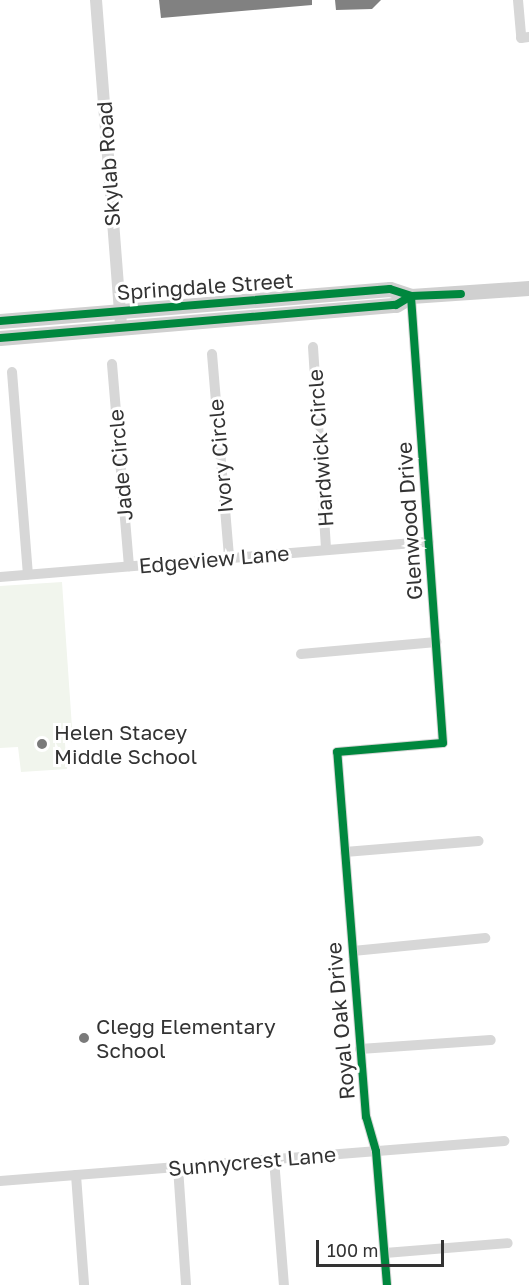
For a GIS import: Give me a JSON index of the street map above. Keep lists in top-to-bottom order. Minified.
{"streets":{"main road":["Springdale Street"],"street":["Skylab Road","Hardwick Circle","Ivory Circle","Jade Circle","Glenwood Drive","Edgeview Lane","Royal Oak Drive","Sunnycrest Lane"]},"crossings":[["Skylab Road","Springdale Street"],["Springdale Street","Glenwood Drive"],["Hardwick Circle","Edgeview Lane"],["Ivory Circle","Edgeview Lane"],["Jade Circle","Edgeview Lane"],["Glenwood Drive","Edgeview Lane"],["Glenwood Drive","Royal Oak Drive"],["Royal Oak Drive","Sunnycrest Lane"]],"places":["Helen Stacey Middle School","Clegg Elementary School"],"scale_bar":"100 m"}
